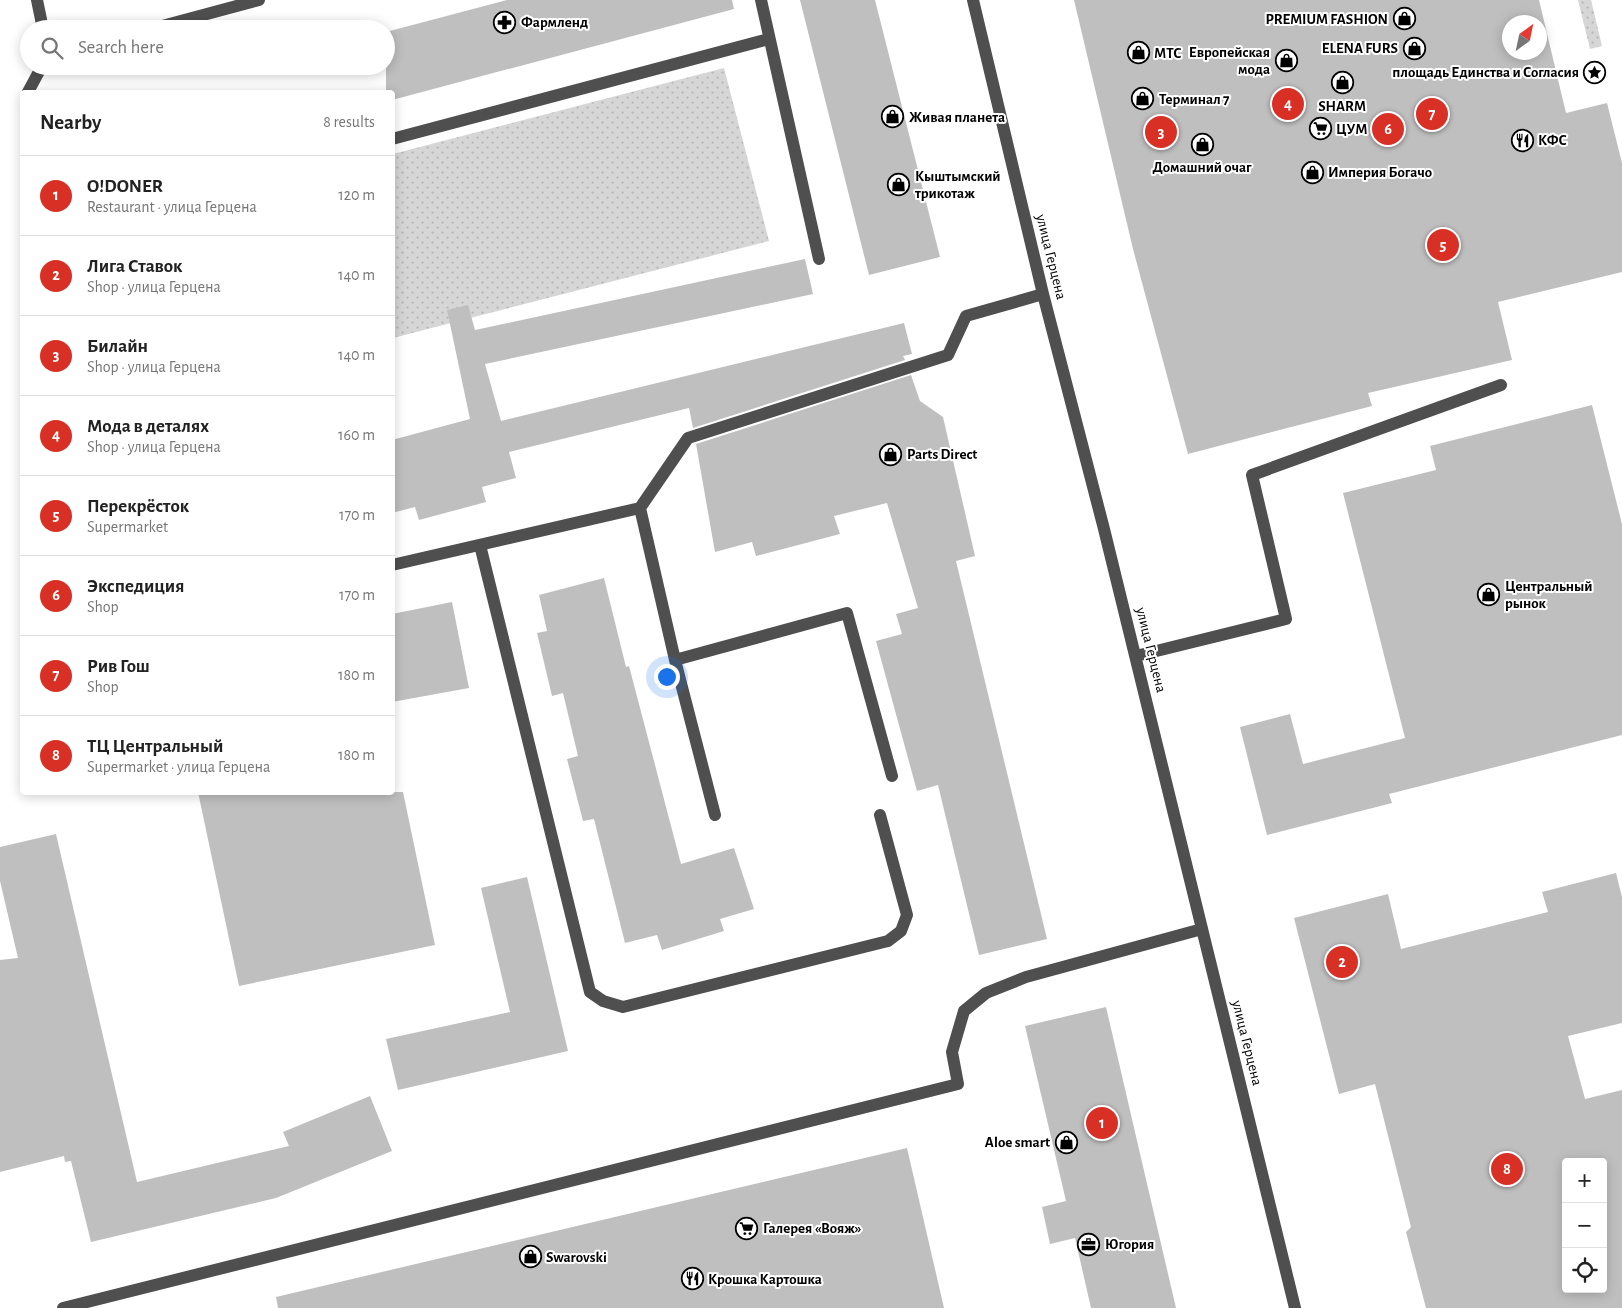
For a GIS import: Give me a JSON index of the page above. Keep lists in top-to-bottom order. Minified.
{"streets":{"street":["улица Герцена"]},"places":{"shop":["PREMIUM FASHION","ELENA FURS","МТС","Европейская мода","SHARM","Терминал 7","Живая планета","Домашний очаг","Империя Богачо","Кыштымский трикотаж","Parts Direct","Центральный рынок","Aloe smart","Swarovski"],"pharmacy":["Фармленд"],"place":["площадь Единства и Согласия"],"supermarket":["ЦУМ","Галерея «Вояж»"],"restaurant":["КФС","Крошка Картошка"],"office":["Югория"]},"north":"top right","page":{"search":"Search here","pins":["4","7","6","3","5","2","1","8"],"heading":["Nearby","8 results"],"list":[{"mark":"1","name":"O!DONER","note":"Restaurant · улица Герцена","value":"120 m"},{"mark":"2","name":"Лига Ставок","note":"Shop · улица Герцена","value":"140 m"},{"mark":"3","name":"Билайн","note":"Shop · улица Герцена","value":"140 m"},{"mark":"4","name":"Мода в деталях","note":"Shop · улица Герцена","value":"160 m"},{"mark":"5","name":"Перекрёсток","note":"Supermarket","value":"170 m"},{"mark":"6","name":"Экспедиция","note":"Shop","value":"170 m"},{"mark":"7","name":"Рив Гош","note":"Shop","value":"180 m"},{"mark":"8","name":"ТЦ Центральный","note":"Supermarket · улица Герцена","value":"180 m"}],"map_buttons":["+","−"]}}
